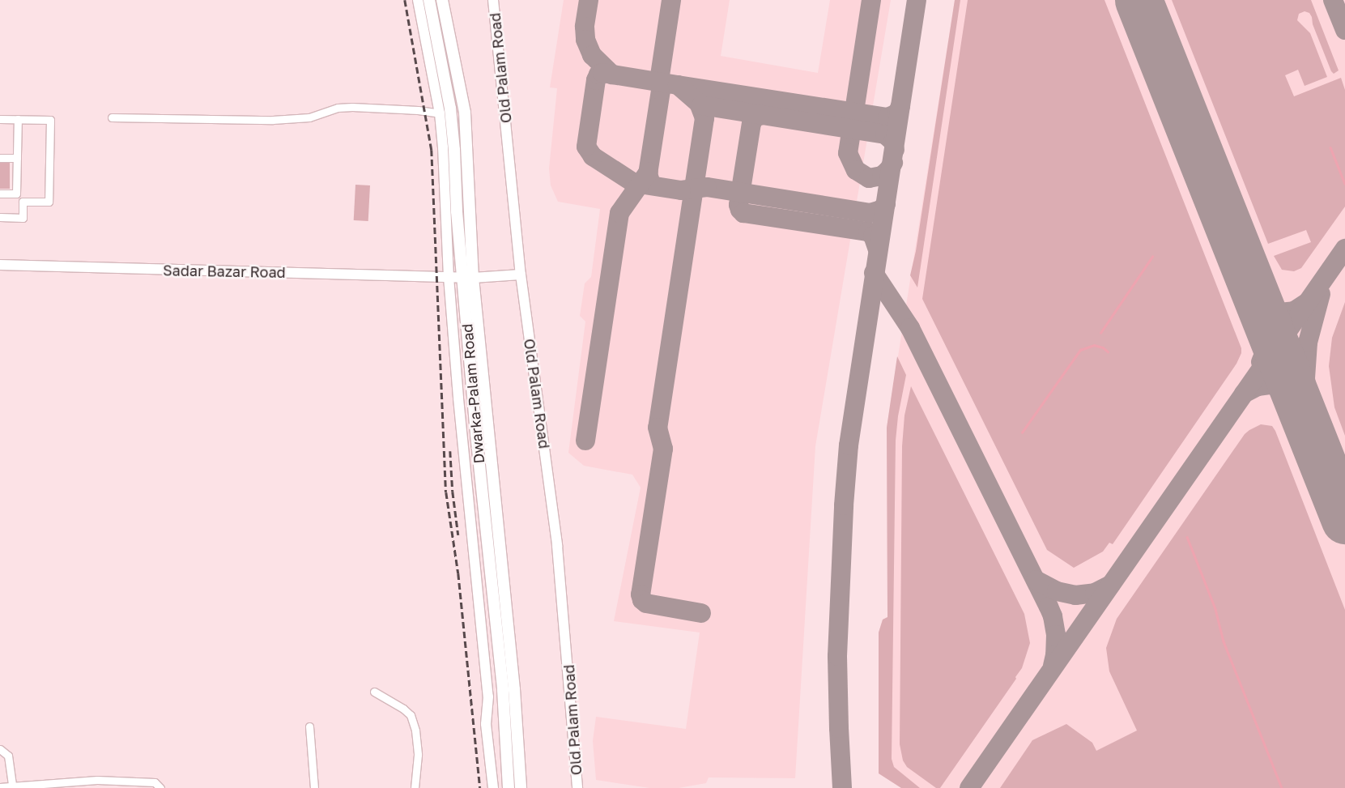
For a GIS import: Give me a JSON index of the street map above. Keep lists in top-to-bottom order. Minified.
{"streets":{"main road":["Dwarka-Palam Road"],"street":["Old Palam Road","Sadar Bazar Road"]},"crossings":[["Old Palam Road","Sadar Bazar Road"],["Sadar Bazar Road","Dwarka-Palam Road"]]}
